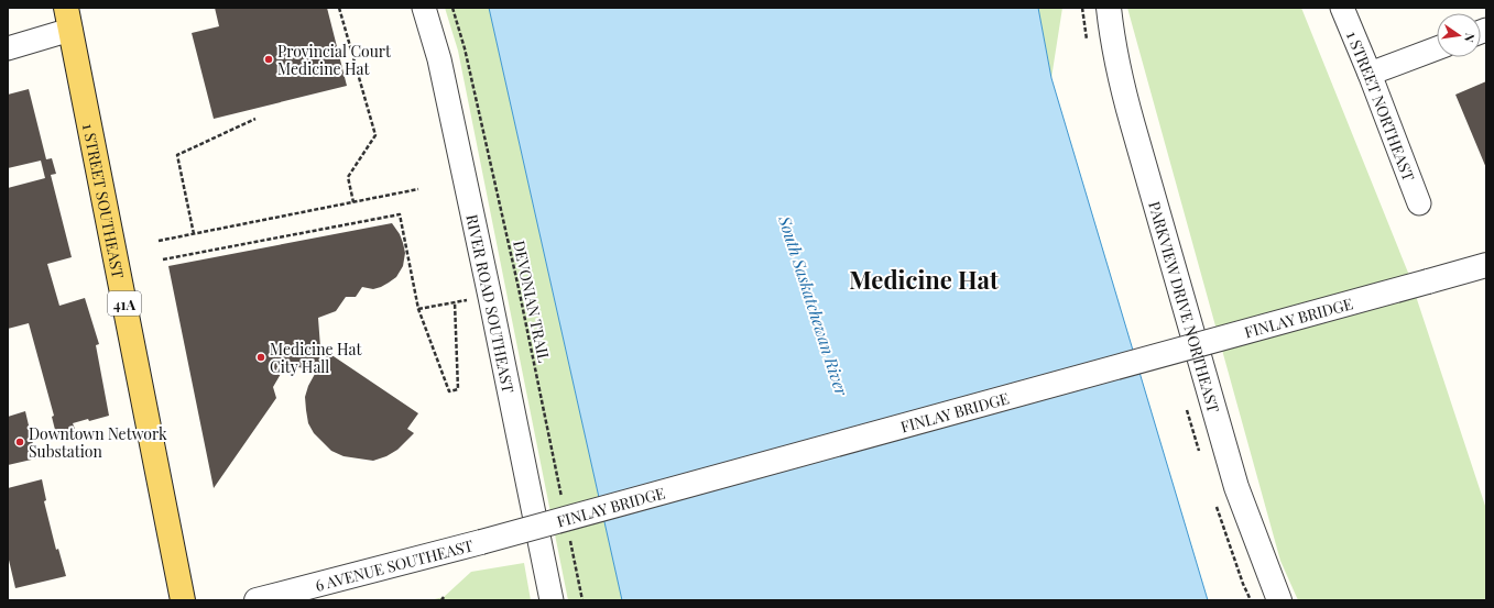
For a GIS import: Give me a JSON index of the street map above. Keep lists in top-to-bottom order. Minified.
{"streets":{"main road":["1 STREET SOUTHEAST","41A"],"street":["1 STREET NORTHEAST","RIVER ROAD SOUTHEAST","PARKVIEW DRIVE NORTHEAST","FINLAY BRIDGE","6 AVENUE SOUTHEAST"],"path":["DEVONIAN TRAIL"]},"crossings":[["FINLAY BRIDGE","6 AVENUE SOUTHEAST"]],"districts":["Medicine Hat"],"water":["South Saskatchewan River"],"places":["Provincial Court Medicine Hat","Medicine Hat City Hall","Downtown Network Substation"],"north":"right"}
